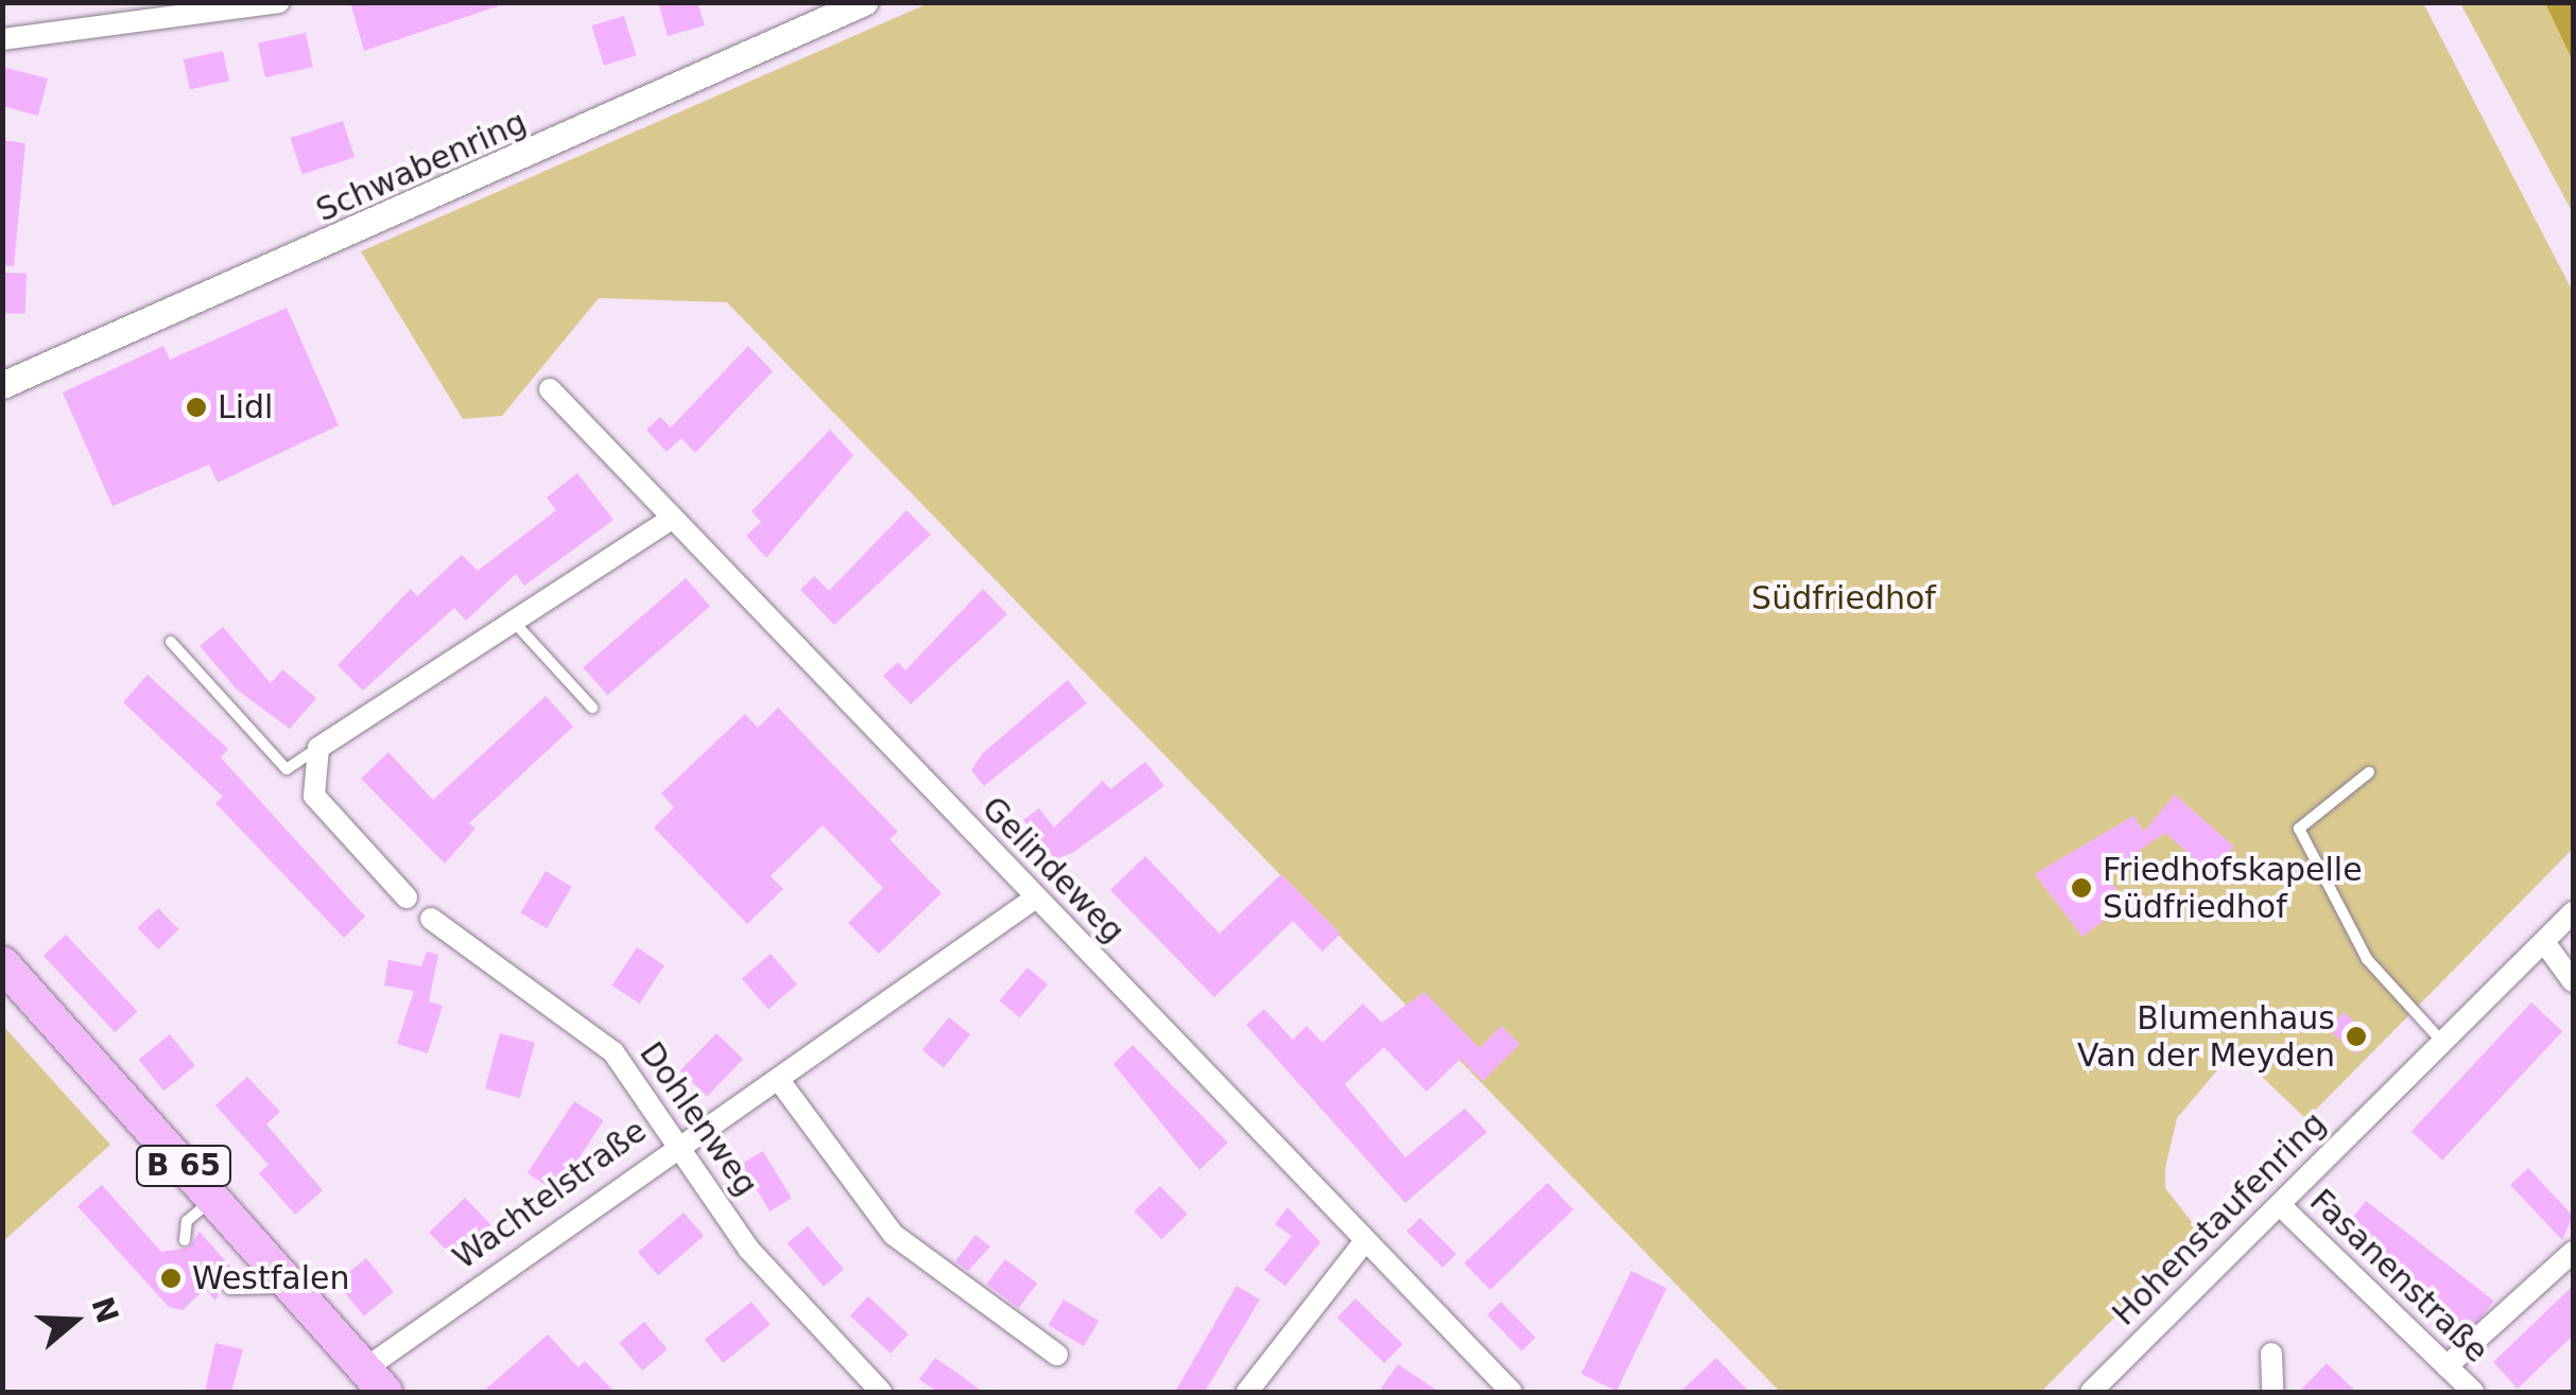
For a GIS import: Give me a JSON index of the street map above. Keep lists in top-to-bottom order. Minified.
{"streets":{"main road":["B 65"],"street":["Schwabenring","Gelindeweg","Dohlenweg","Wachtelstraße","Hohenstaufenring","Fasanenstraße"]},"crossings":[["Gelindeweg","Wachtelstraße"],["Dohlenweg","Wachtelstraße"],["B 65","Wachtelstraße"],["Hohenstaufenring","Fasanenstraße"]],"parks":["Südfriedhof"],"places":["Lidl","Friedhofskapelle Südfriedhof","Blumenhaus Van der Meyden","Westfalen"],"north":"right"}
